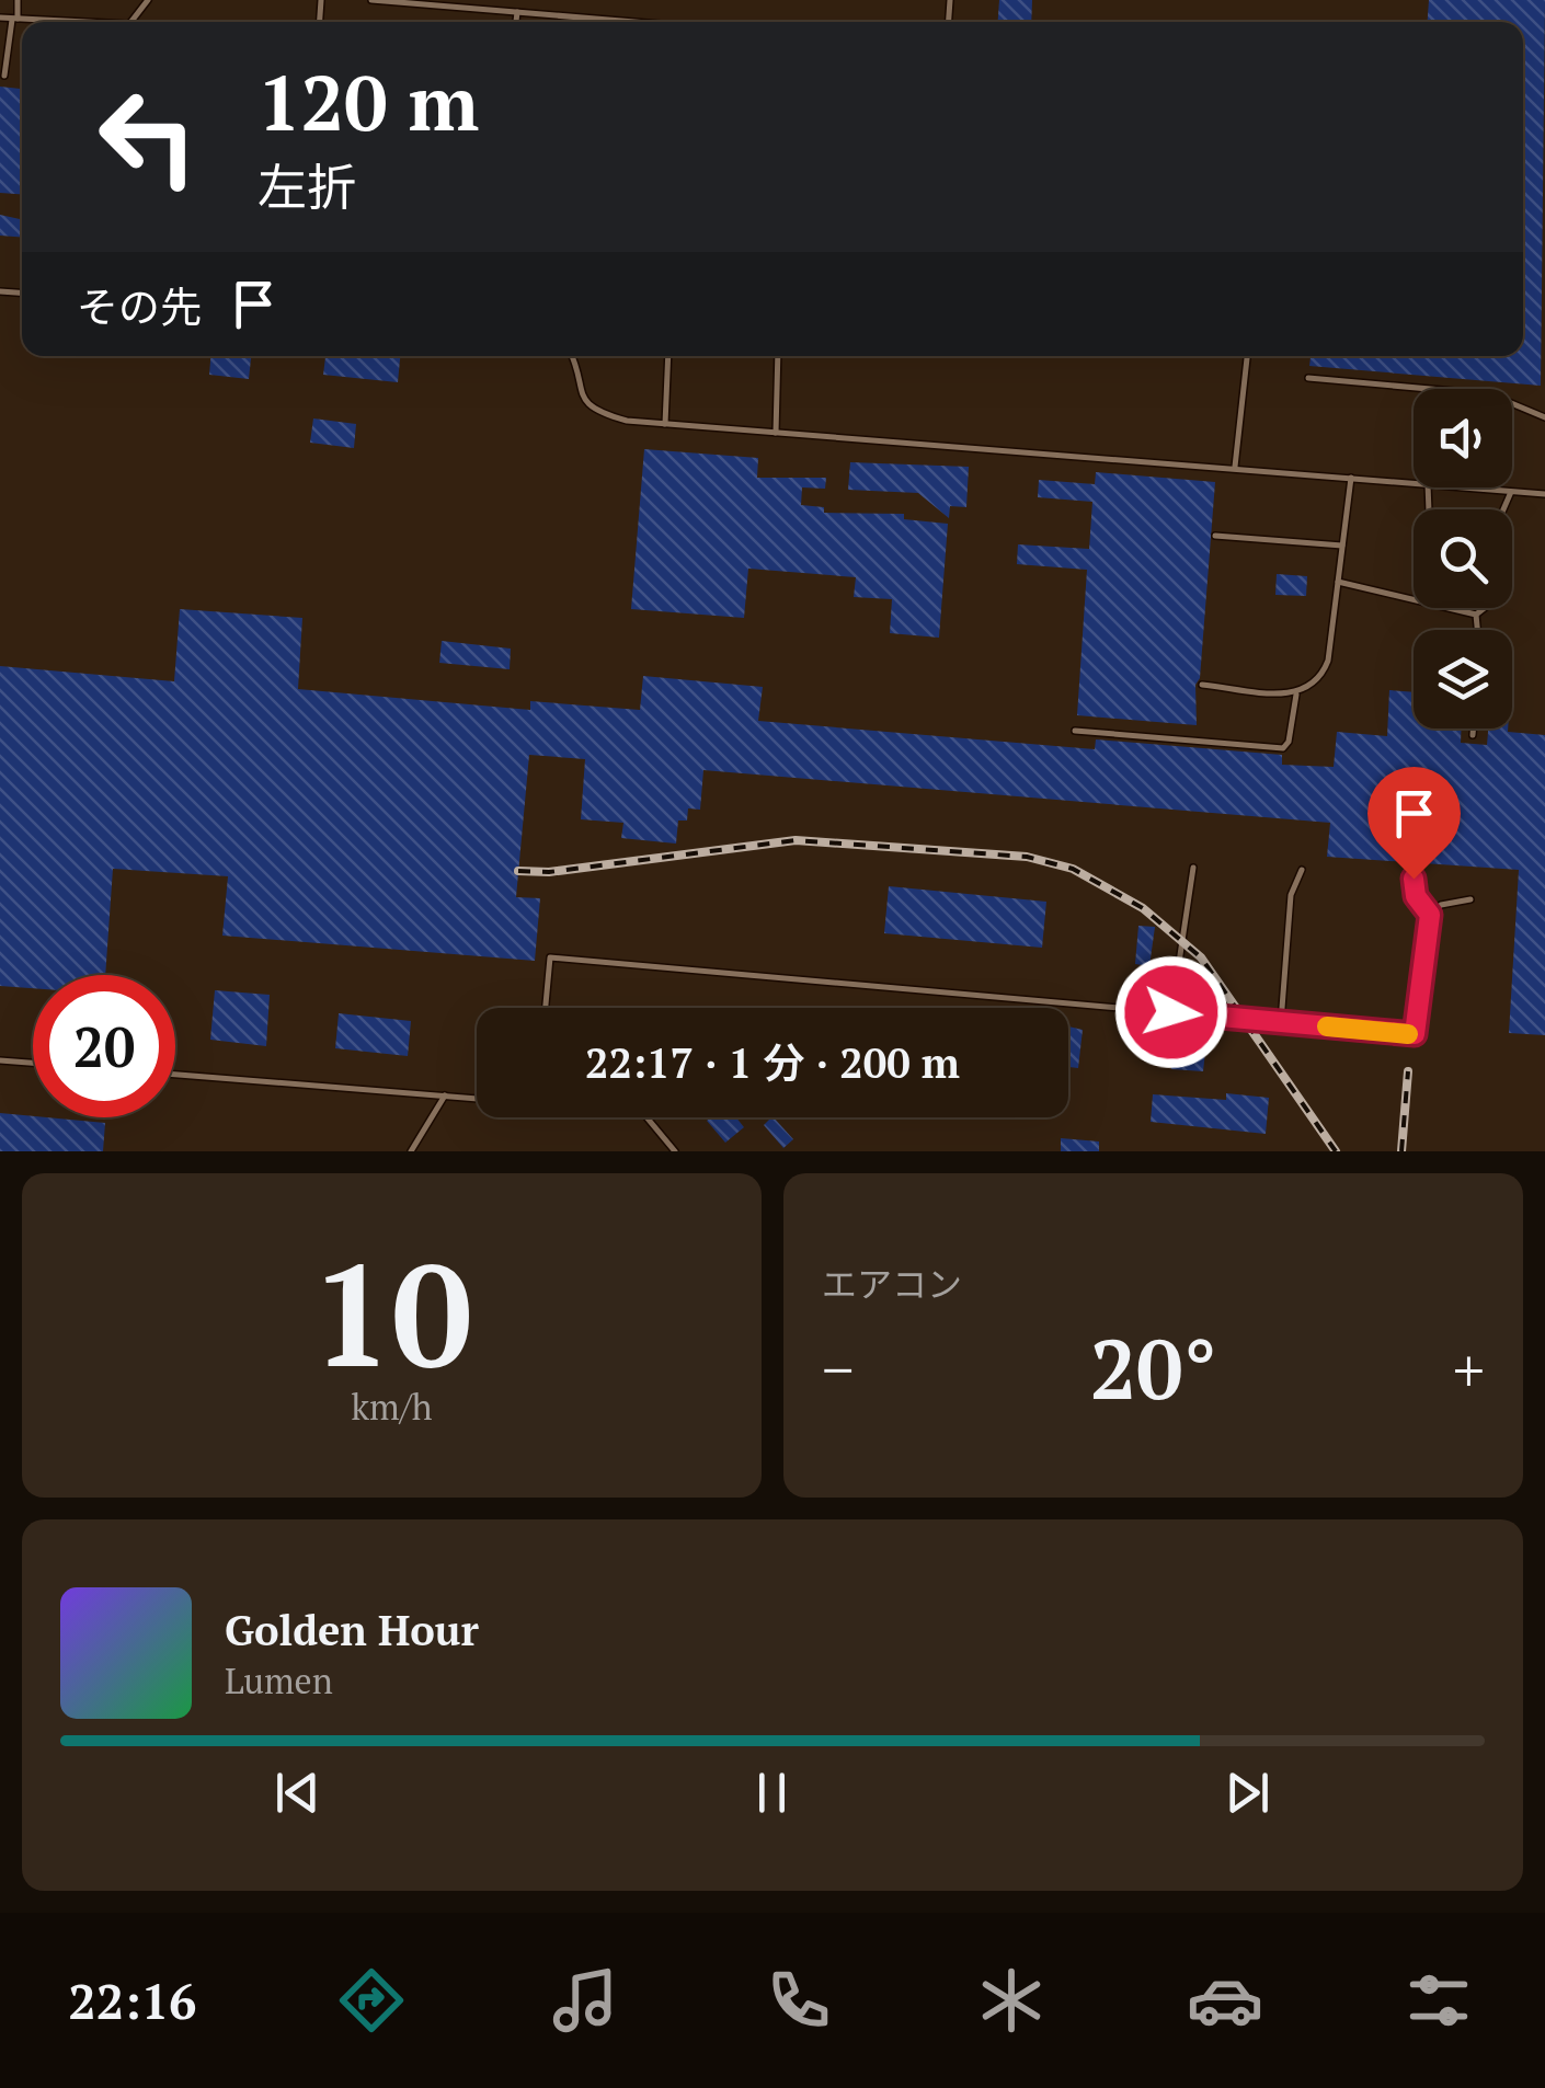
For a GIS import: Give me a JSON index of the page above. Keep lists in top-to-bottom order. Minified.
{"page":{"turn":["120 m","左折"],"then":"その先","limit":"20","trip":"22:17 · 1 分 · 200 m","tile":[["10","km/h"],"エアコン"],"heat":["−","20°","+"],"song":["Golden Hour","Lumen"],"tabs":"22:16"}}
